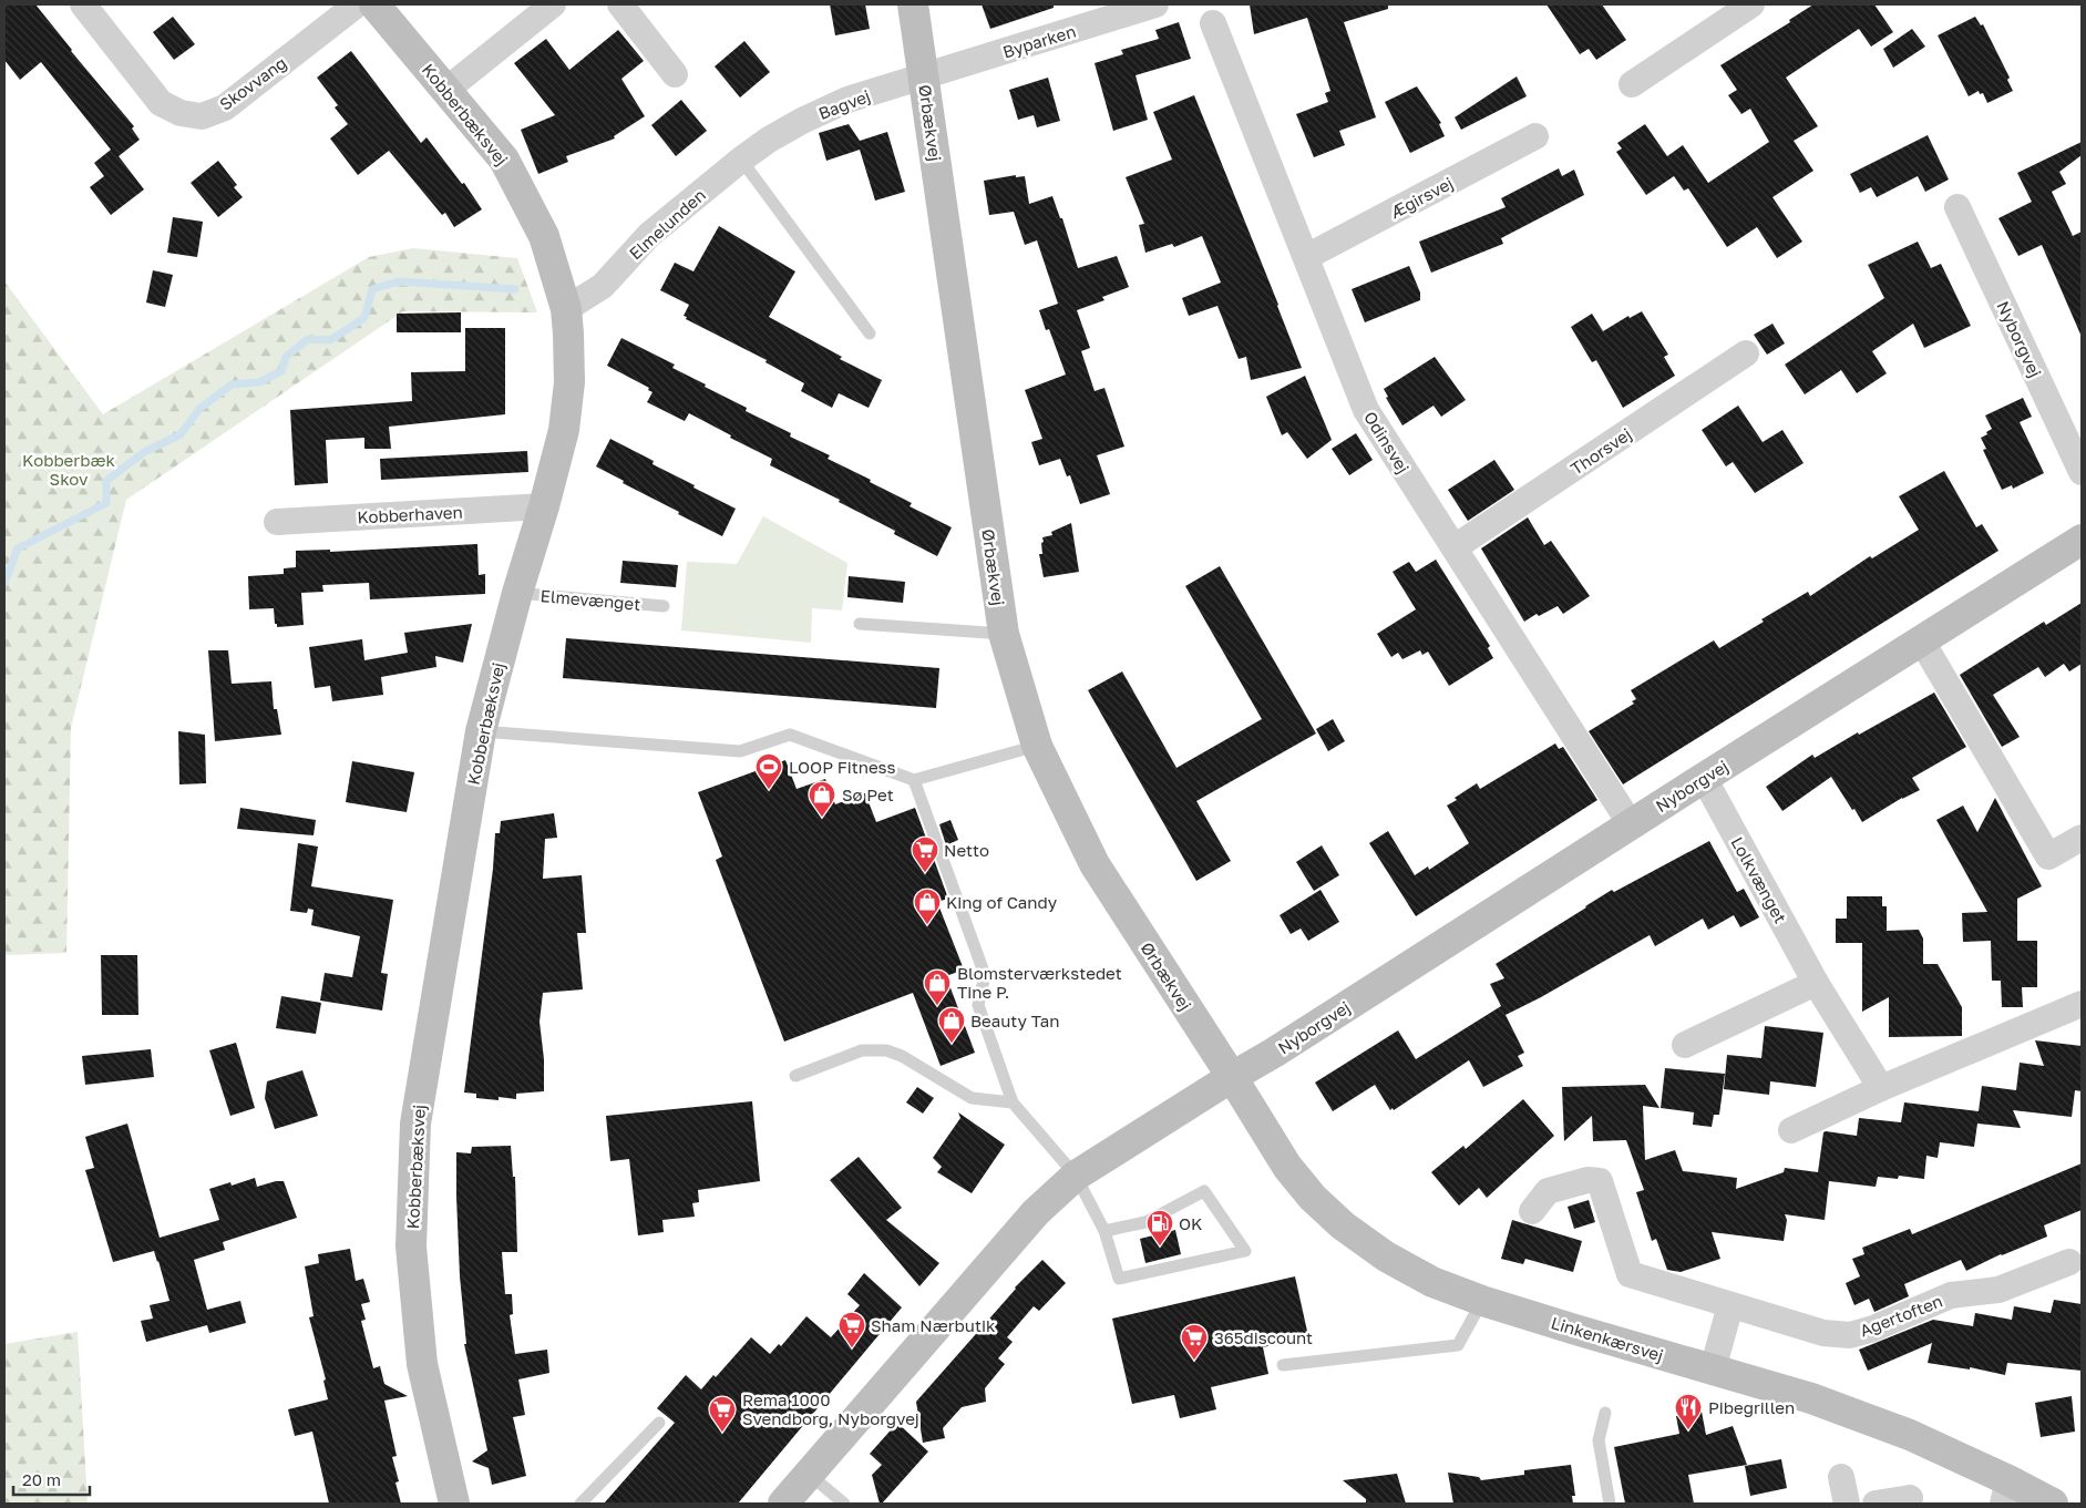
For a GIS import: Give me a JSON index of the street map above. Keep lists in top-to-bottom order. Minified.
{"streets":{"street":["Byparken","Skovvang","Bagvej","Kobberbæksvej","Ørbækvej","Ægirsvej","Elmelunden","Nyborgvej","Odinsvej","Thorsvej","Kobberhaven","Lolkvænget","Agertoften","Linkenkærsvej"],"lane":["Elmevænget"]},"crossings":[["Byparken","Bagvej"],["Byparken","Ørbækvej"],["Bagvej","Ørbækvej"],["Bagvej","Elmelunden"],["Kobberbæksvej","Elmelunden"],["Kobberbæksvej","Kobberhaven"],["Kobberbæksvej","Elmevænget"],["Ørbækvej","Nyborgvej"],["Ørbækvej","Linkenkærsvej"],["Ægirsvej","Odinsvej"],["Nyborgvej","Odinsvej"],["Nyborgvej","Lolkvænget"],["Nyborgvej","Linkenkærsvej"],["Odinsvej","Thorsvej"]],"parks":["Kobberbæk Skov"],"places":{"sports":["LOOP Fitness"],"shop":["Sø Pet","King of Candy","Blomsterværkstedet Tine P.","Beauty Tan"],"supermarket":["Netto","Sham Nærbutik","365discount","Rema 1000 Svendborg, Nyborgvej"],"fuel station":["OK"],"restaurant":["Pibegrillen"]},"scale_bar":"20 m"}
